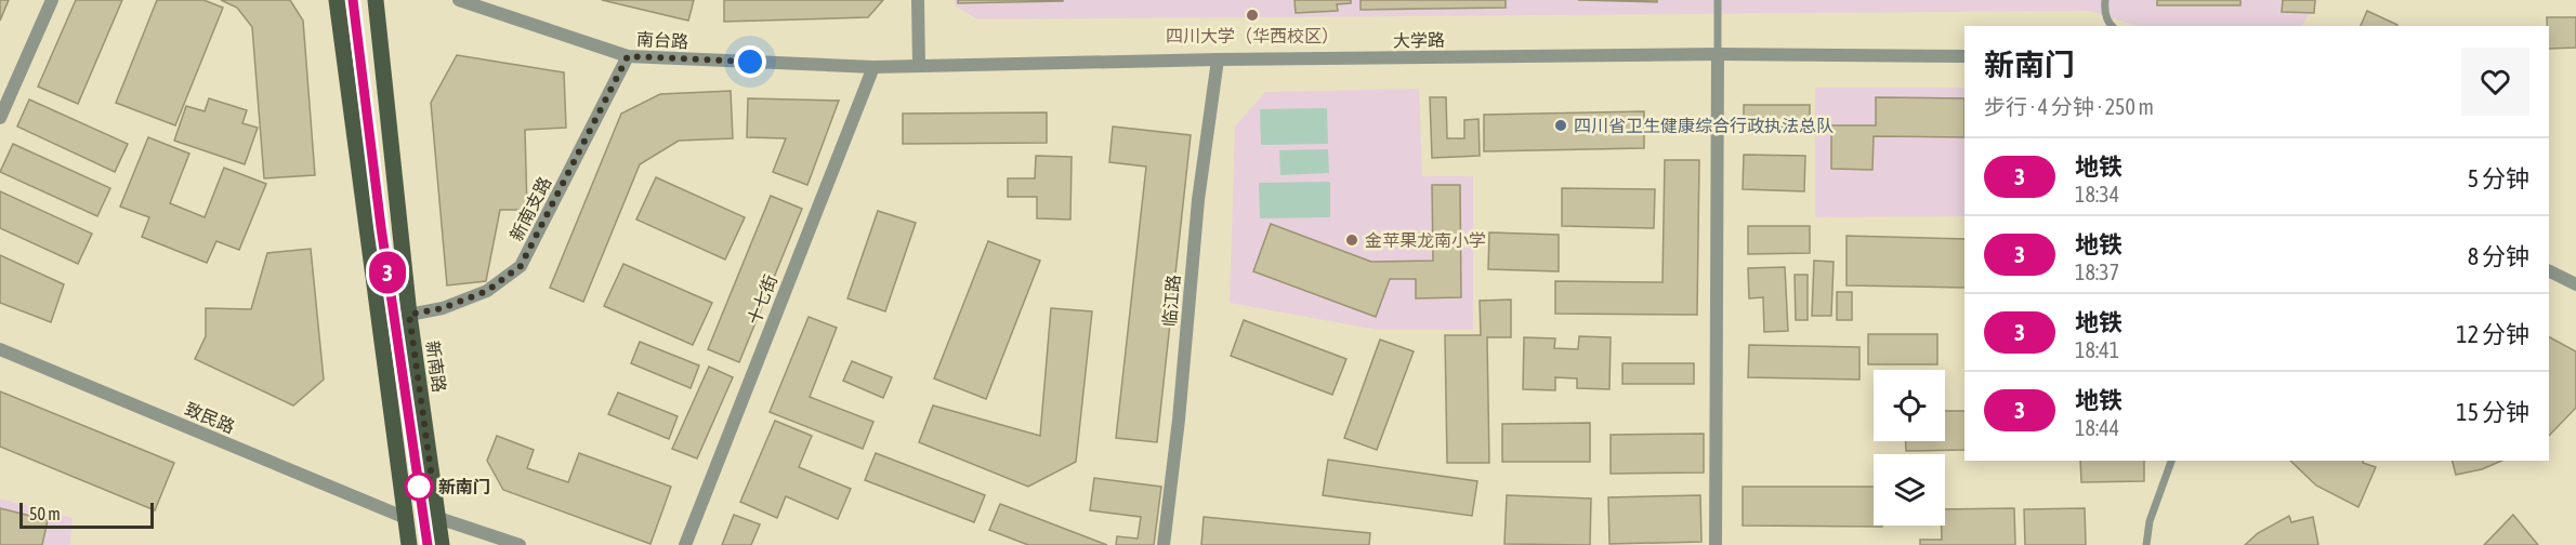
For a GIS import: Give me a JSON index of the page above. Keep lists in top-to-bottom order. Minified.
{"streets":{"main road":["新南路"],"street":["南台路","大学路","新南支路","十七街","临江路","致民路"]},"crossings":[["南台路","大学路"],["南台路","新南支路"],["南台路","十七街"],["大学路","十七街"],["大学路","临江路"],["新南支路","新南路"]],"places":["四川大学（华西校区）","四川省卫生健康综合行政执法总队","金苹果龙南小学","新南门"],"lines":["metro line 3"],"scale_bar":"50 m","page":{"on_map":"3","heading":["新南门","步行 · 4 分钟 · 250 m"],"list":[{"mark":"3","name":"地铁","note":"18:34","value":"5 分钟"},{"mark":"3","name":"地铁","note":"18:37","value":"8 分钟"},{"mark":"3","name":"地铁","note":"18:41","value":"12 分钟"},{"mark":"3","name":"地铁","note":"18:44","value":"15 分钟"}],"scale":"50 m"}}
